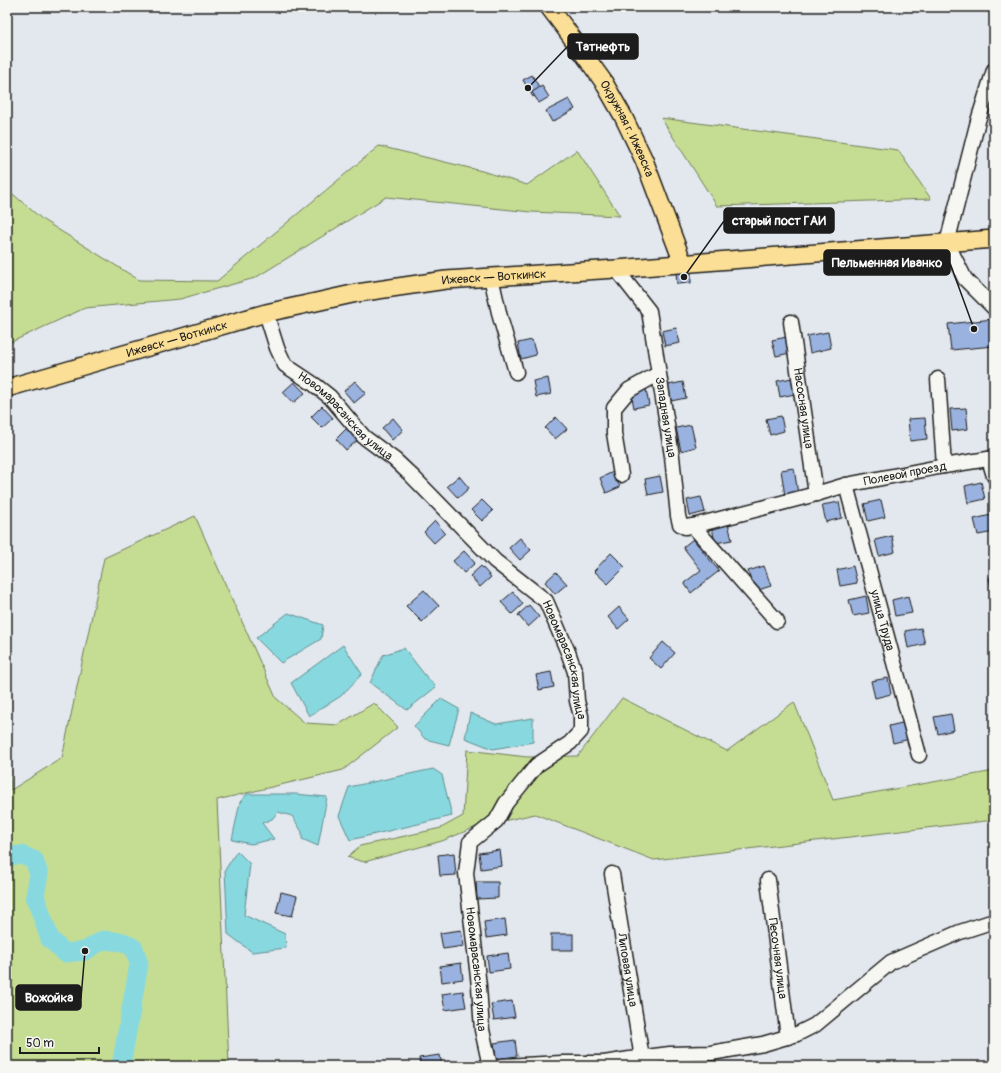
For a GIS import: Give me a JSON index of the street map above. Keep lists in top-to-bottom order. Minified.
{"streets":{"main road":["Окружная г. Ижевска","Ижевск — Воткинск"],"street":["Насосная улица","Новомарасанская улица","Западная улица","Полевой проезд","улица Труда","Песочная улица","Липовая улица"]},"crossings":[["Окружная г. Ижевска","Ижевск — Воткинск"],["Ижевск — Воткинск","Новомарасанская улица"],["Ижевск — Воткинск","Западная улица"],["Насосная улица","Полевой проезд"],["Западная улица","Полевой проезд"],["Полевой проезд","улица Труда"]],"places":["Татнефть","старый пост ГАИ","Пельменная Иванко","Вожойка"],"scale_bar":"50 m"}
